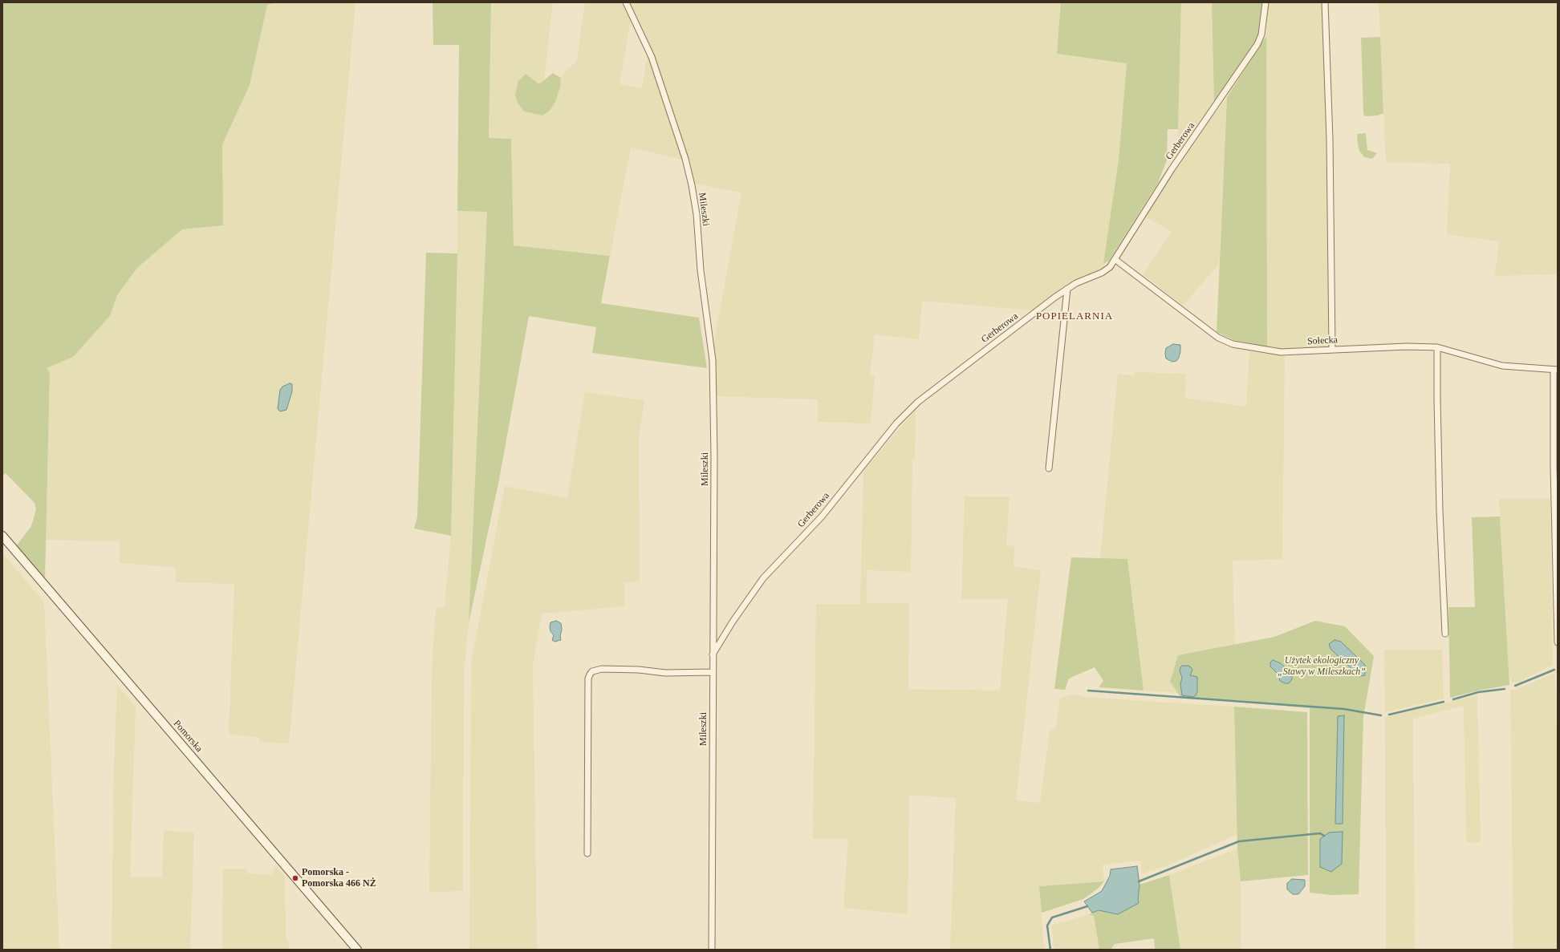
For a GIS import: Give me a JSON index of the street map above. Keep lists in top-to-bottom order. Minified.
{"streets":{"street":["Gerberowa","Mileszki","Sołecka","Pomorska"]},"crossings":[["Gerberowa","Mileszki"],["Gerberowa","Sołecka"]],"districts":["POPIELARNIA"],"parks":["Użytek ekologiczny „Stawy w Mileszkach”"],"places":["Pomorska - Pomorska 466 NŻ"]}
